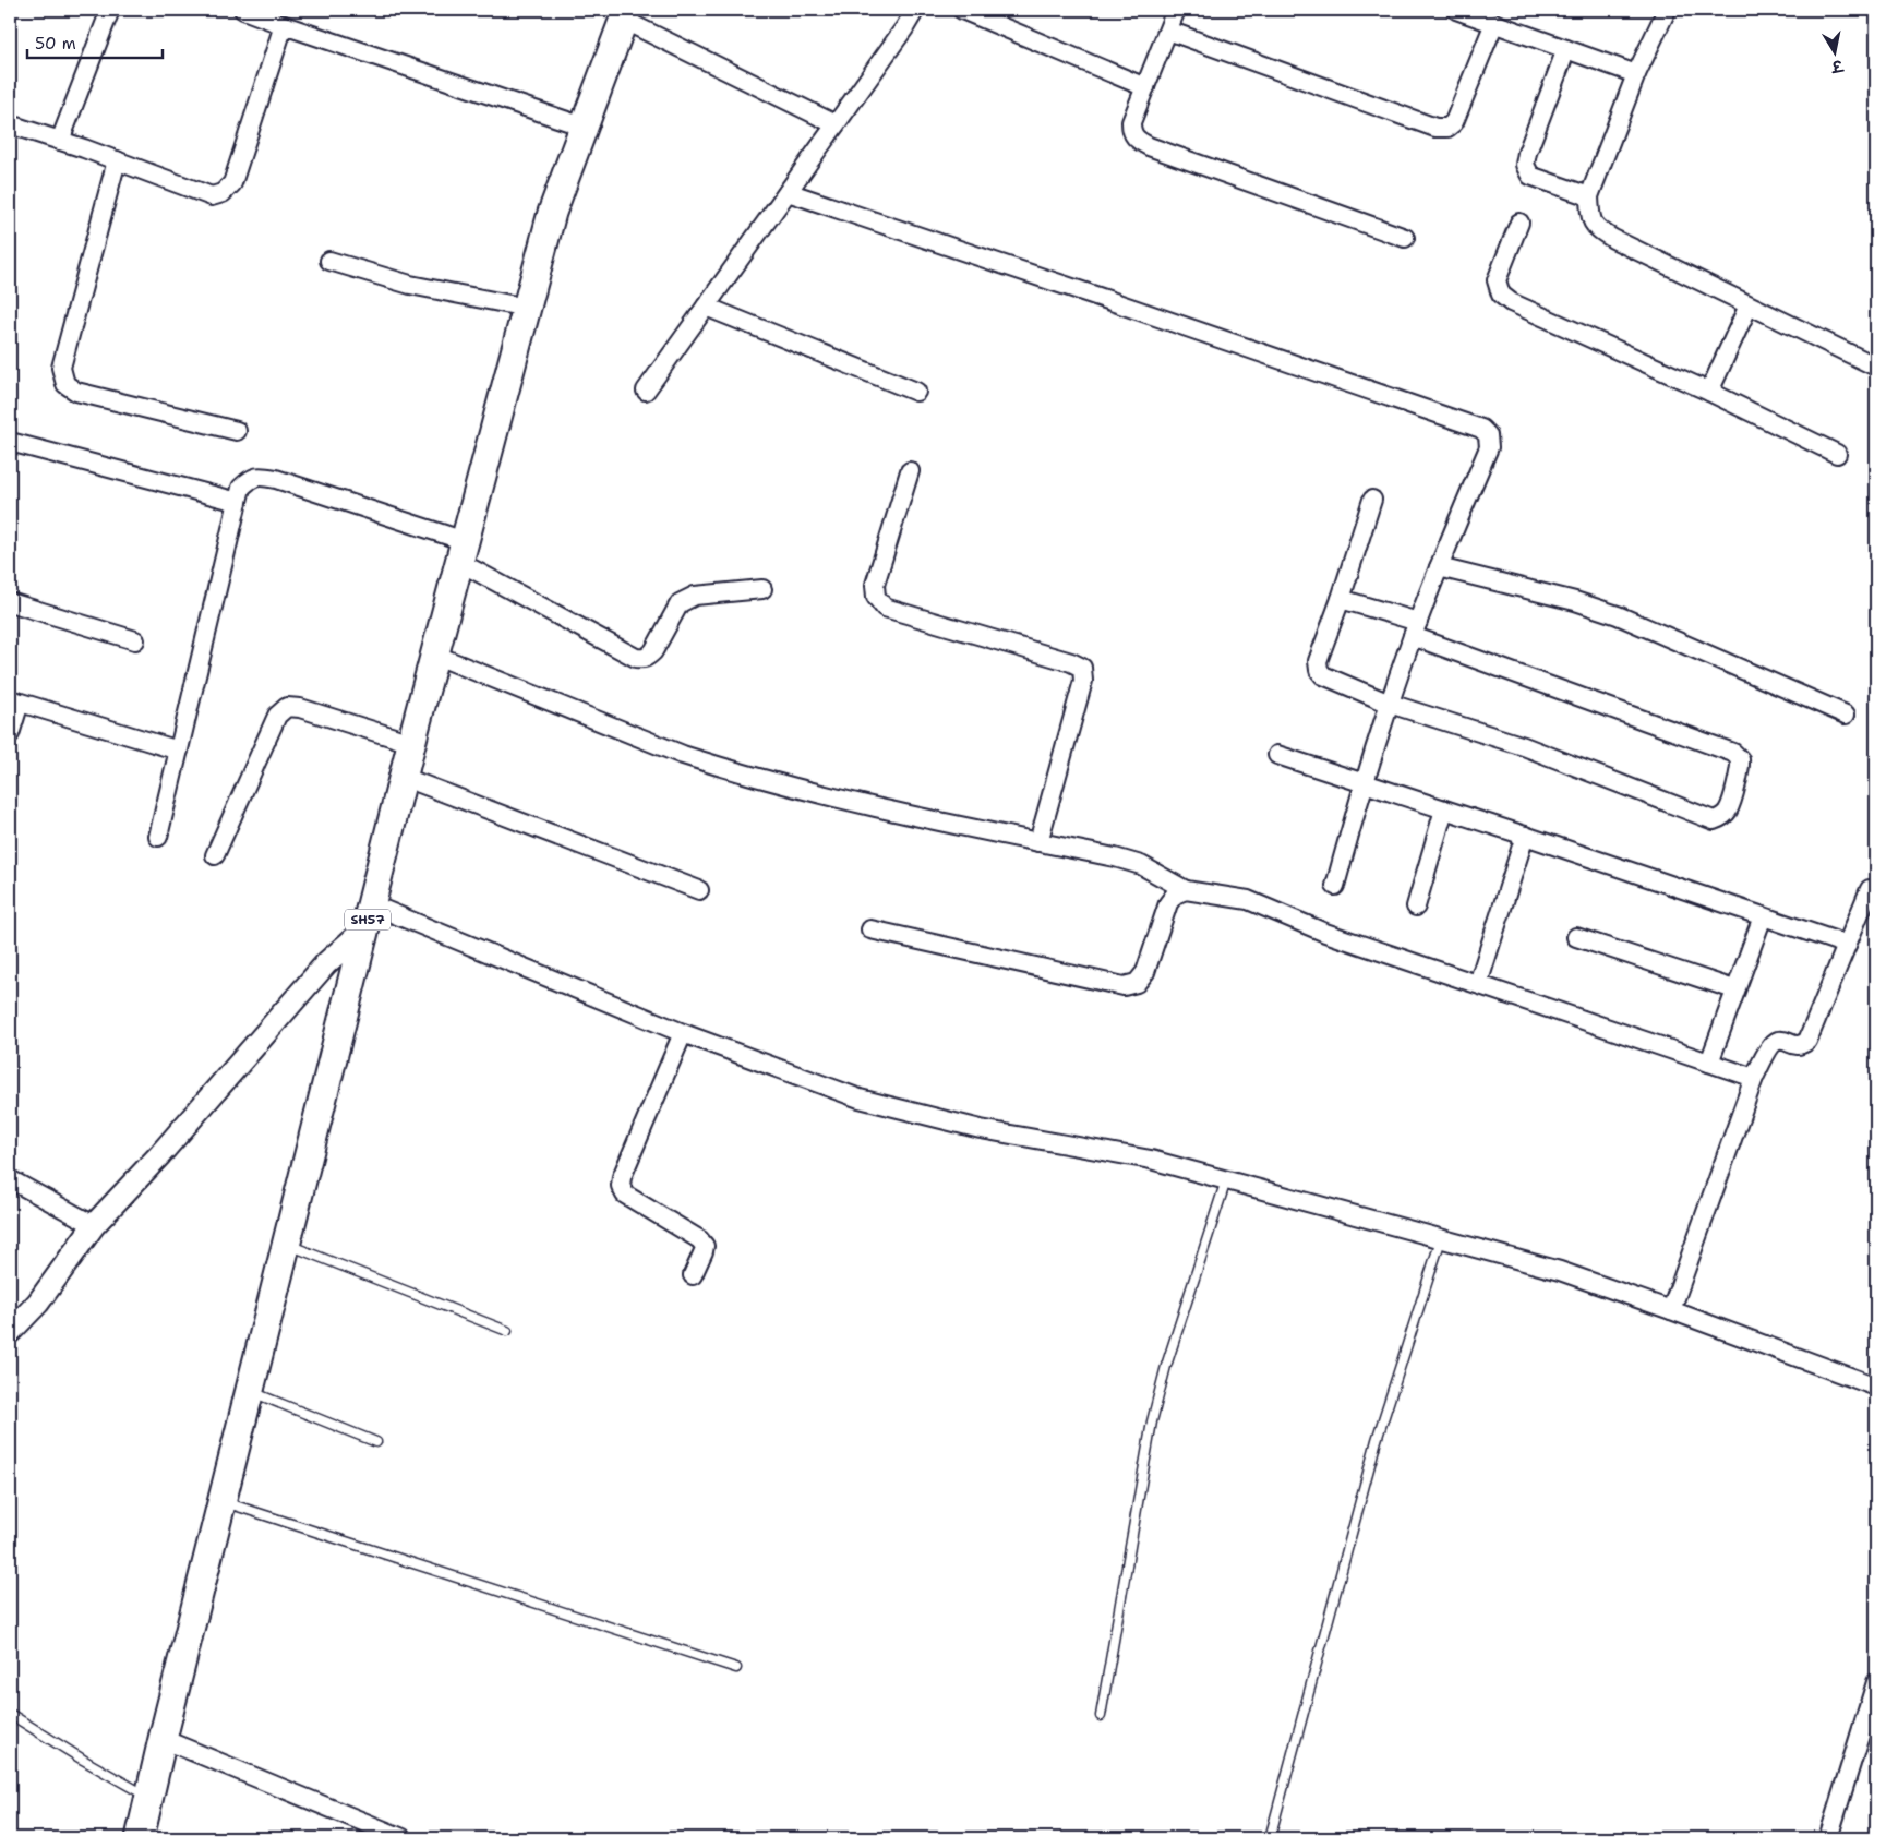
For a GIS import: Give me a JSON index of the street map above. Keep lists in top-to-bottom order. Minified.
{"streets":{"main road":["SH57"]},"scale_bar":"50 m","north":"bottom"}
